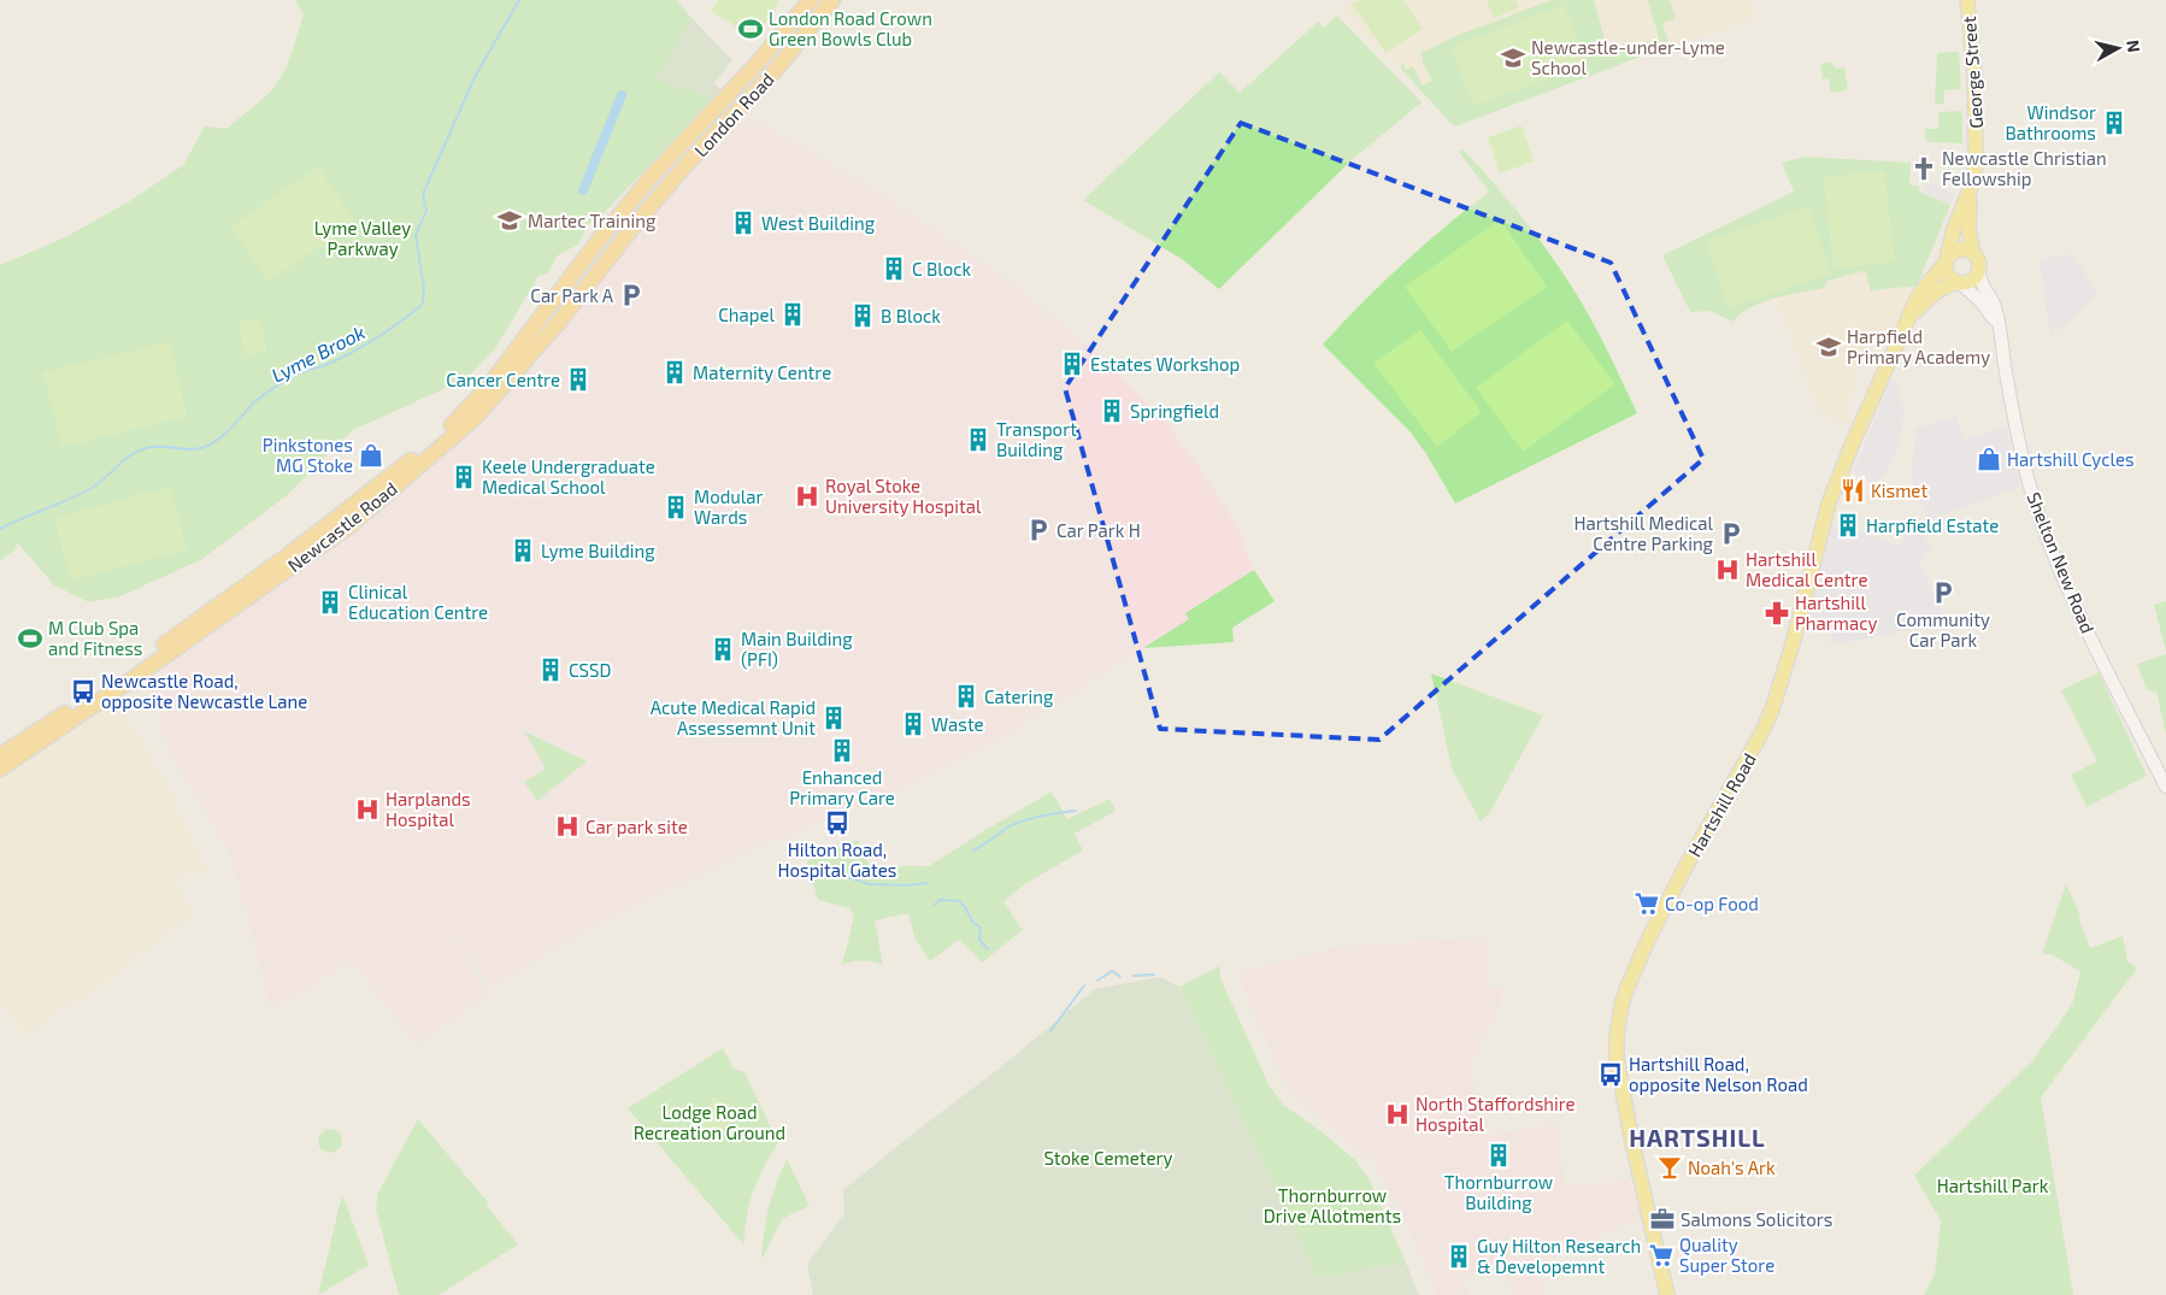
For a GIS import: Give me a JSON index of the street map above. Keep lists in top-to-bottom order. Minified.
{"streets":{"highway":["London Road","Newcastle Road"],"main road":["George Street","Shelton New Road","Hartshill Road"]},"crossings":[["London Road","Newcastle Road"],["Shelton New Road","Hartshill Road"]],"districts":["HARTSHILL"],"water":["Lyme Brook"],"parks":["Lyme Valley Parkway","Lodge Road Recreation Ground","Stoke Cemetery","Hartshill Park","Thornburrow Drive Allotments"],"places":{"sports":["London Road Crown Green Bowls Club","M Club Spa and Fitness"],"school or university":["Newcastle-under-Lyme School","Martec Training","Harpfield Primary Academy"],"building":["Windsor Bathrooms","West Building","C Block","Chapel","B Block","Estates Workshop","Maternity Centre","Cancer Centre","Springfield","Transport Building","Keele Undergraduate Medical School","Modular Wards","Harpfield Estate","Lyme Building","Clinical Education Centre","Main Building (PFI)","CSSD","Catering","Acute Medical Rapid Assessemnt Unit","Waste","Enhanced Primary Care","Thornburrow Building","Guy Hilton Research & Developemnt"],"church":["Newcastle Christian Fellowship"],"parking":["Car Park A","Car Park H","Hartshill Medical Centre Parking","Community Car Park"],"shop":["Pinkstones MG Stoke","Hartshill Cycles"],"restaurant":["Kismet"],"hospital":["Royal Stoke University Hospital","Hartshill Medical Centre","Harplands Hospital","Car park site","North Staffordshire Hospital"],"pharmacy":["Hartshill Pharmacy"],"bus stop":["Newcastle Road, opposite Newcastle Lane","Hilton Road, Hospital Gates","Hartshill Road, opposite Nelson Road"],"supermarket":["Co-op Food","Quality Super Store"],"bar":["Noah's Ark"],"office":["Salmons Solicitors"]},"north":"right"}
